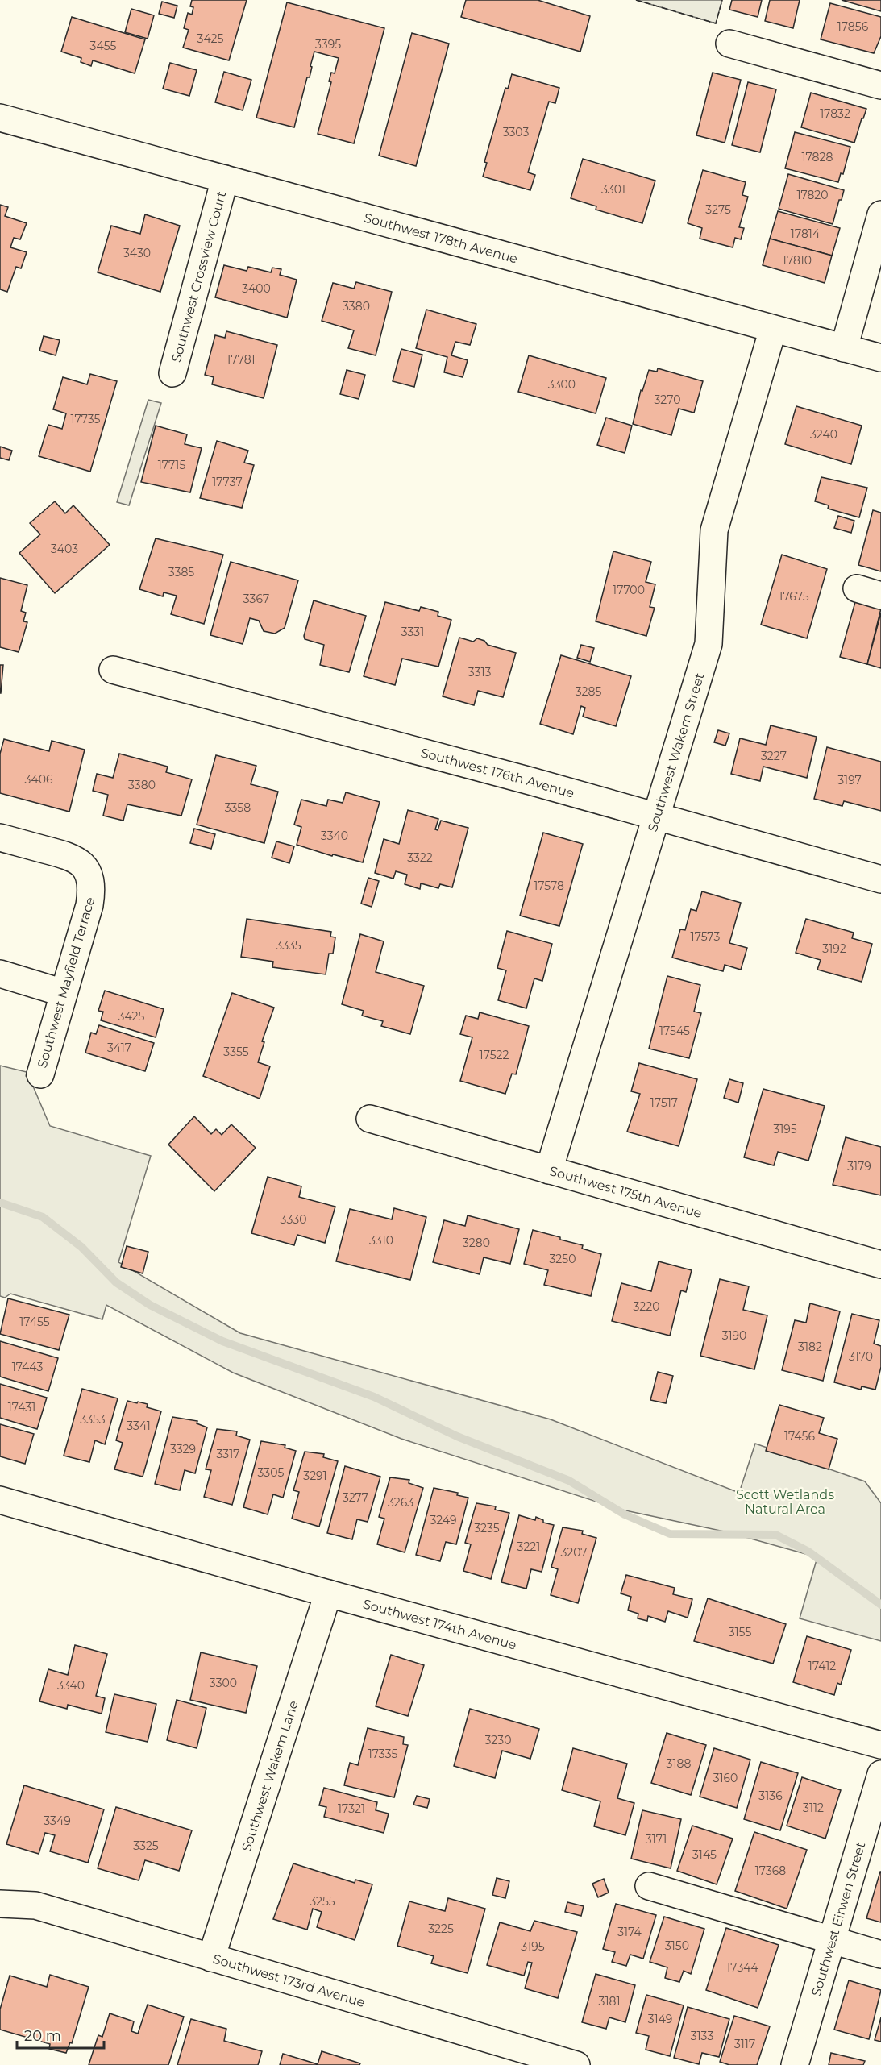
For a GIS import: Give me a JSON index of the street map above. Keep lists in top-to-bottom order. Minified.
{"streets":{"street":["Southwest 178th Avenue","Southwest Crossview Court","Southwest Wakem Street","Southwest 176th Avenue","Southwest Mayfield Terrace","Southwest 175th Avenue","Southwest 174th Avenue","Southwest Wakem Lane","Southwest Eirwen Street","Southwest 173rd Avenue"]},"crossings":[["Southwest 178th Avenue","Southwest Crossview Court"],["Southwest 178th Avenue","Southwest Wakem Street"],["Southwest Wakem Street","Southwest 176th Avenue"],["Southwest Wakem Street","Southwest 175th Avenue"],["Southwest 174th Avenue","Southwest Wakem Lane"],["Southwest Wakem Lane","Southwest 173rd Avenue"]],"parks":["Scott Wetlands Natural Area"],"house_numbers":["17856","3425","3395","3455","17832","3303","17828","3301","17820","3275","17814","3430","17810","3400","3380","17781","3300","3270","17735","3240","17715","17737","3403","3385","17700","17675","3367","3331","3313","3285","3227","3406","3197","3380","3358","3340","3322","17578","17573","3335","3192","3425","17545","3417","3355","17522","17517","3195","3179","3330","3310","3280","3250","3220","17455","3190","3182","3170","17443","17431","3353","3341","17456","3329","3317","3305","3291","3277","3263","3249","3235","3221","3207","3155","17412","3300","3340","3230","17335","3188","3160","3136","3112","17321","3349","3171","3325","3145","17368","3255","3225","3174","3150","3195","17344","3181","3149","3133","3117"],"scale_bar":"20 m"}
